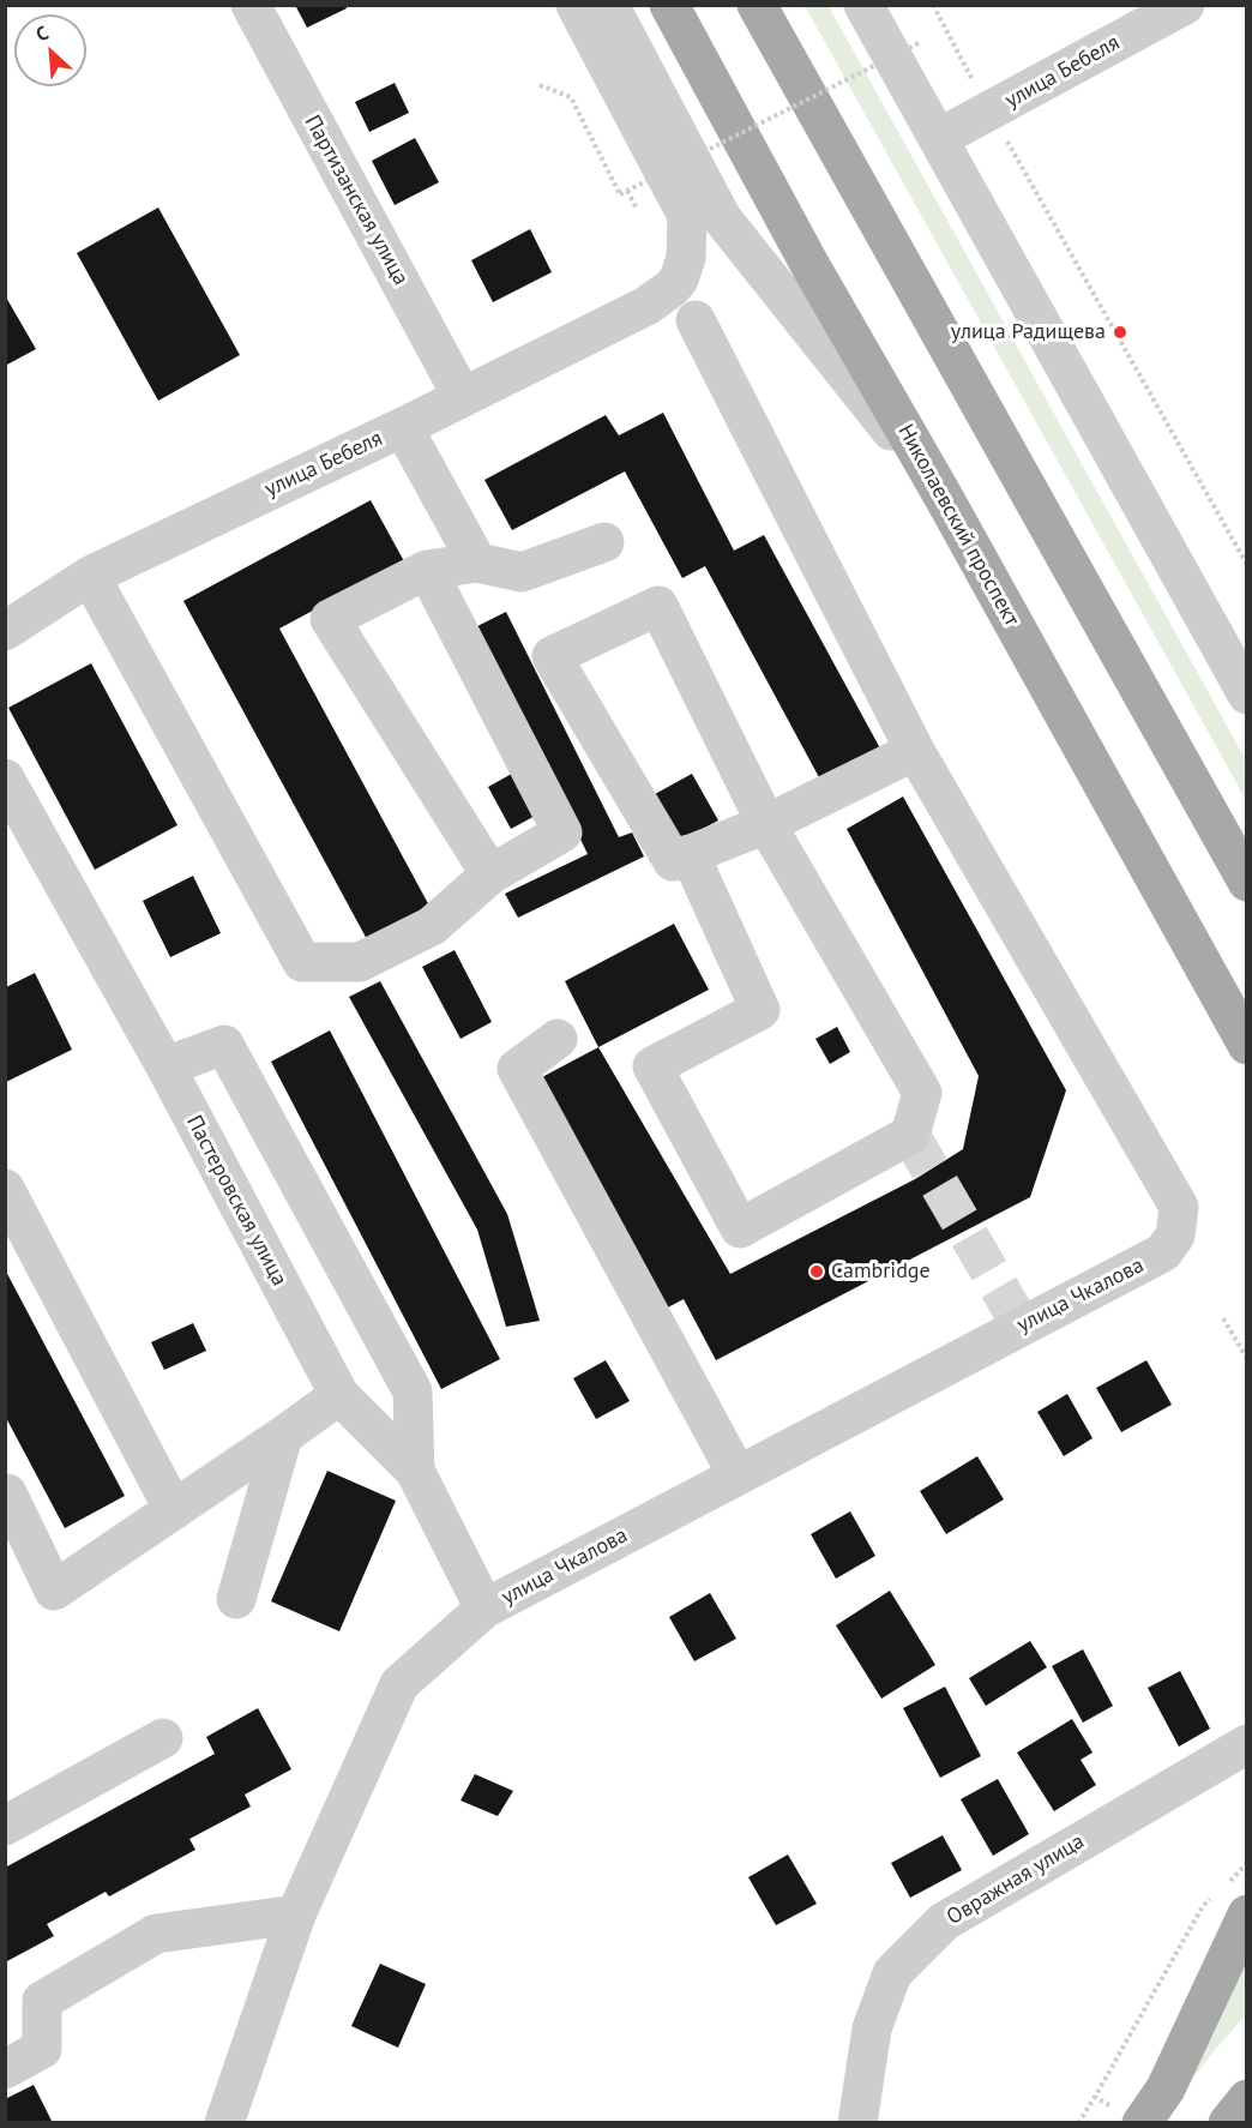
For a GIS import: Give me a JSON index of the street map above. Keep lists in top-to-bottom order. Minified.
{"streets":{"main road":["Николаевский проспект"],"street":["улица Бебеля","Партизанская улица","Пастеровская улица","улица Чкалова","Овражная улица"]},"crossings":[["улица Бебеля","Партизанская улица"],["Пастеровская улица","улица Чкалова"]],"places":["улица Радищева","Cambridge"],"north":"top left"}
